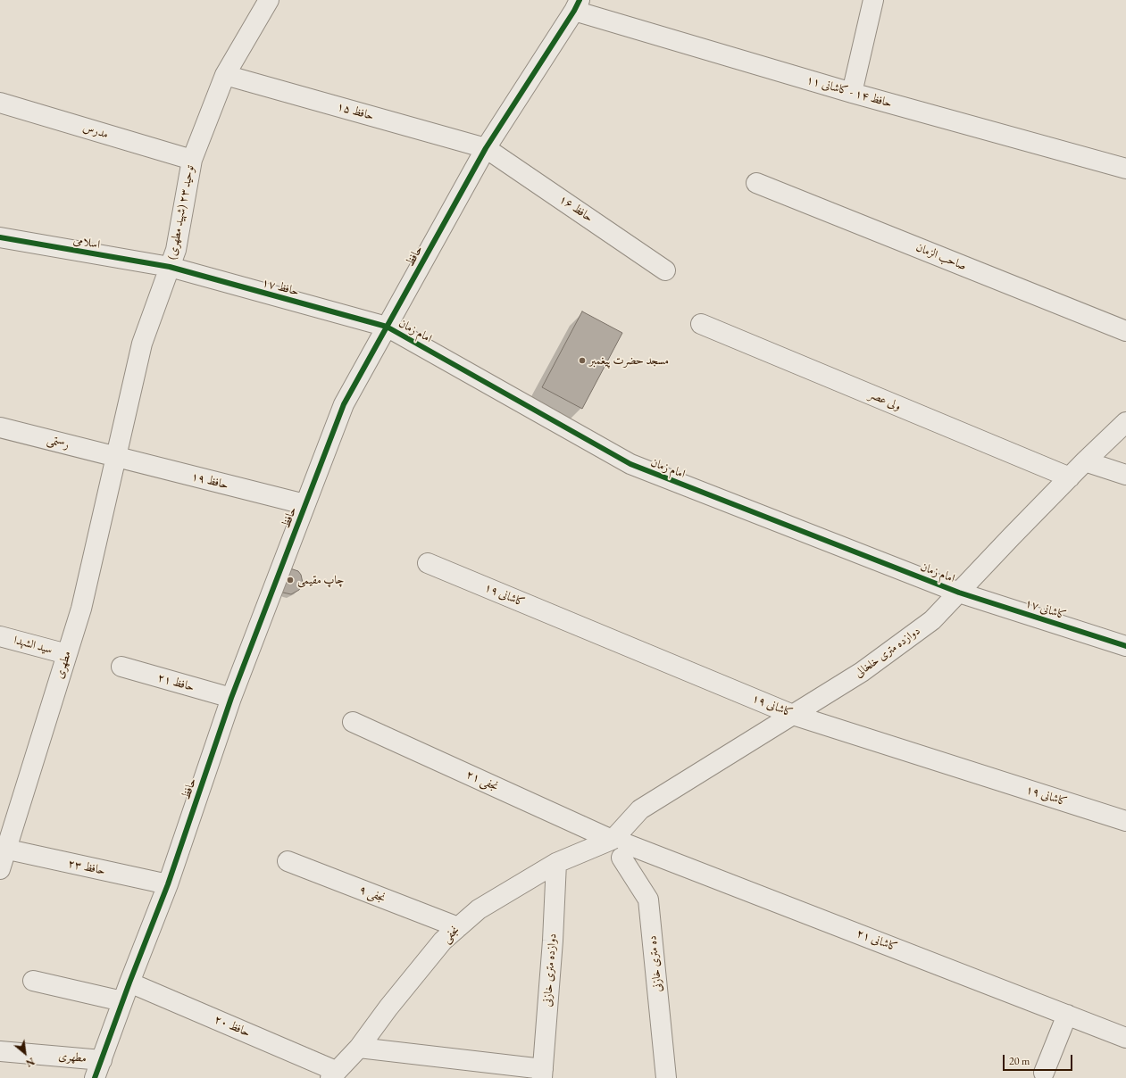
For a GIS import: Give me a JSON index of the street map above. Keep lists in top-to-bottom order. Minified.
{"streets":{"street":["حافظ ۱۴ - کاشانی ۱۱","حافظ ۱۵","مدرس","حافظ ۱۶","توحید ۲۳ (شهید مطهری)","اسلامی","حافظ","صاحب الزمان","حافظ ۱۷","امام زمان","ولی عصر","رستمی","حافظ ۱۹","کاشانی ۱۹","کاشانی ۱۷","سید الشهدا","دوازده متری خلخالی","مطهری","حافظ ۲۱","نجفی ۲۱","حافظ ۲۳","نجفی ۹","نجفی","کاشانی ۲۱","ده متری خازنی","دوازده متری خازنی","حافظ ۲۰"]},"crossings":[["حافظ ۱۴ - کاشانی ۱۱","حافظ"],["حافظ ۱۵","حافظ ۱۶"],["حافظ ۱۵","توحید ۲۳ (شهید مطهری)"],["حافظ ۱۵","حافظ"],["مدرس","توحید ۲۳ (شهید مطهری)"],["حافظ ۱۶","حافظ"],["توحید ۲۳ (شهید مطهری)","اسلامی"],["توحید ۲۳ (شهید مطهری)","حافظ ۱۷"],["توحید ۲۳ (شهید مطهری)","رستمی"],["توحید ۲۳ (شهید مطهری)","حافظ ۱۹"],["توحید ۲۳ (شهید مطهری)","مطهری"],["اسلامی","حافظ ۱۷"],["حافظ","حافظ ۱۷"],["حافظ","امام زمان"],["حافظ","حافظ ۱۹"],["حافظ","مطهری"],["حافظ","حافظ ۲۱"],["حافظ","حافظ ۲۳"],["حافظ","حافظ ۲۰"],["حافظ ۱۷","امام زمان"],["امام زمان","کاشانی ۱۷"],["امام زمان","دوازده متری خلخالی"],["ولی عصر","دوازده متری خلخالی"],["رستمی","حافظ ۱۹"],["رستمی","مطهری"],["حافظ ۱۹","مطهری"],["کاشانی ۱۹","دوازده متری خلخالی"],["کاشانی ۱۷","دوازده متری خلخالی"],["سید الشهدا","مطهری"],["دوازده متری خلخالی","نجفی ۲۱"],["دوازده متری خلخالی","نجفی"],["دوازده متری خلخالی","کاشانی ۲۱"],["دوازده متری خلخالی","ده متری خازنی"],["مطهری","حافظ ۲۳"],["نجفی ۲۱","نجفی"],["نجفی ۲۱","کاشانی ۲۱"],["نجفی ۲۱","ده متری خازنی"],["نجفی ۹","نجفی"],["نجفی","کاشانی ۲۱"],["نجفی","ده متری خازنی"],["نجفی","دوازده متری خازنی"],["نجفی","حافظ ۲۰"],["کاشانی ۲۱","ده متری خازنی"]],"places":["مسجد حضرت پیغمبر","چاپ مقیمی"],"scale_bar":"20 m","north":"bottom right"}
